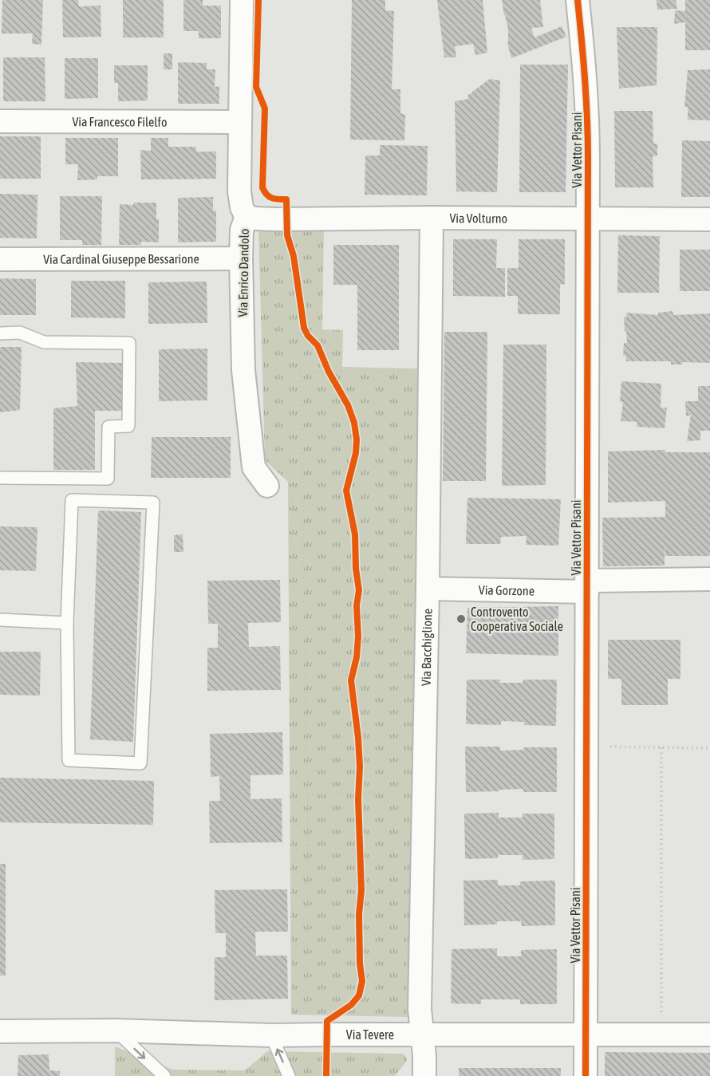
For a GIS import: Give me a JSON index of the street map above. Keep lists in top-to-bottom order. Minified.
{"streets":{"street":["Via Francesco Filelfo","Via Vettor Pisani","Via Volturno","Via Cardinal Giuseppe Bessarione","Via Enrico Dandolo","Via Gorzone","Via Bacchiglione","Via Tevere"]},"crossings":[["Via Francesco Filelfo","Via Enrico Dandolo"],["Via Vettor Pisani","Via Volturno"],["Via Vettor Pisani","Via Gorzone"],["Via Vettor Pisani","Via Tevere"],["Via Volturno","Via Enrico Dandolo"],["Via Volturno","Via Bacchiglione"],["Via Cardinal Giuseppe Bessarione","Via Enrico Dandolo"],["Via Gorzone","Via Bacchiglione"],["Via Bacchiglione","Via Tevere"]],"places":["Controvento Cooperativa Sociale"]}
